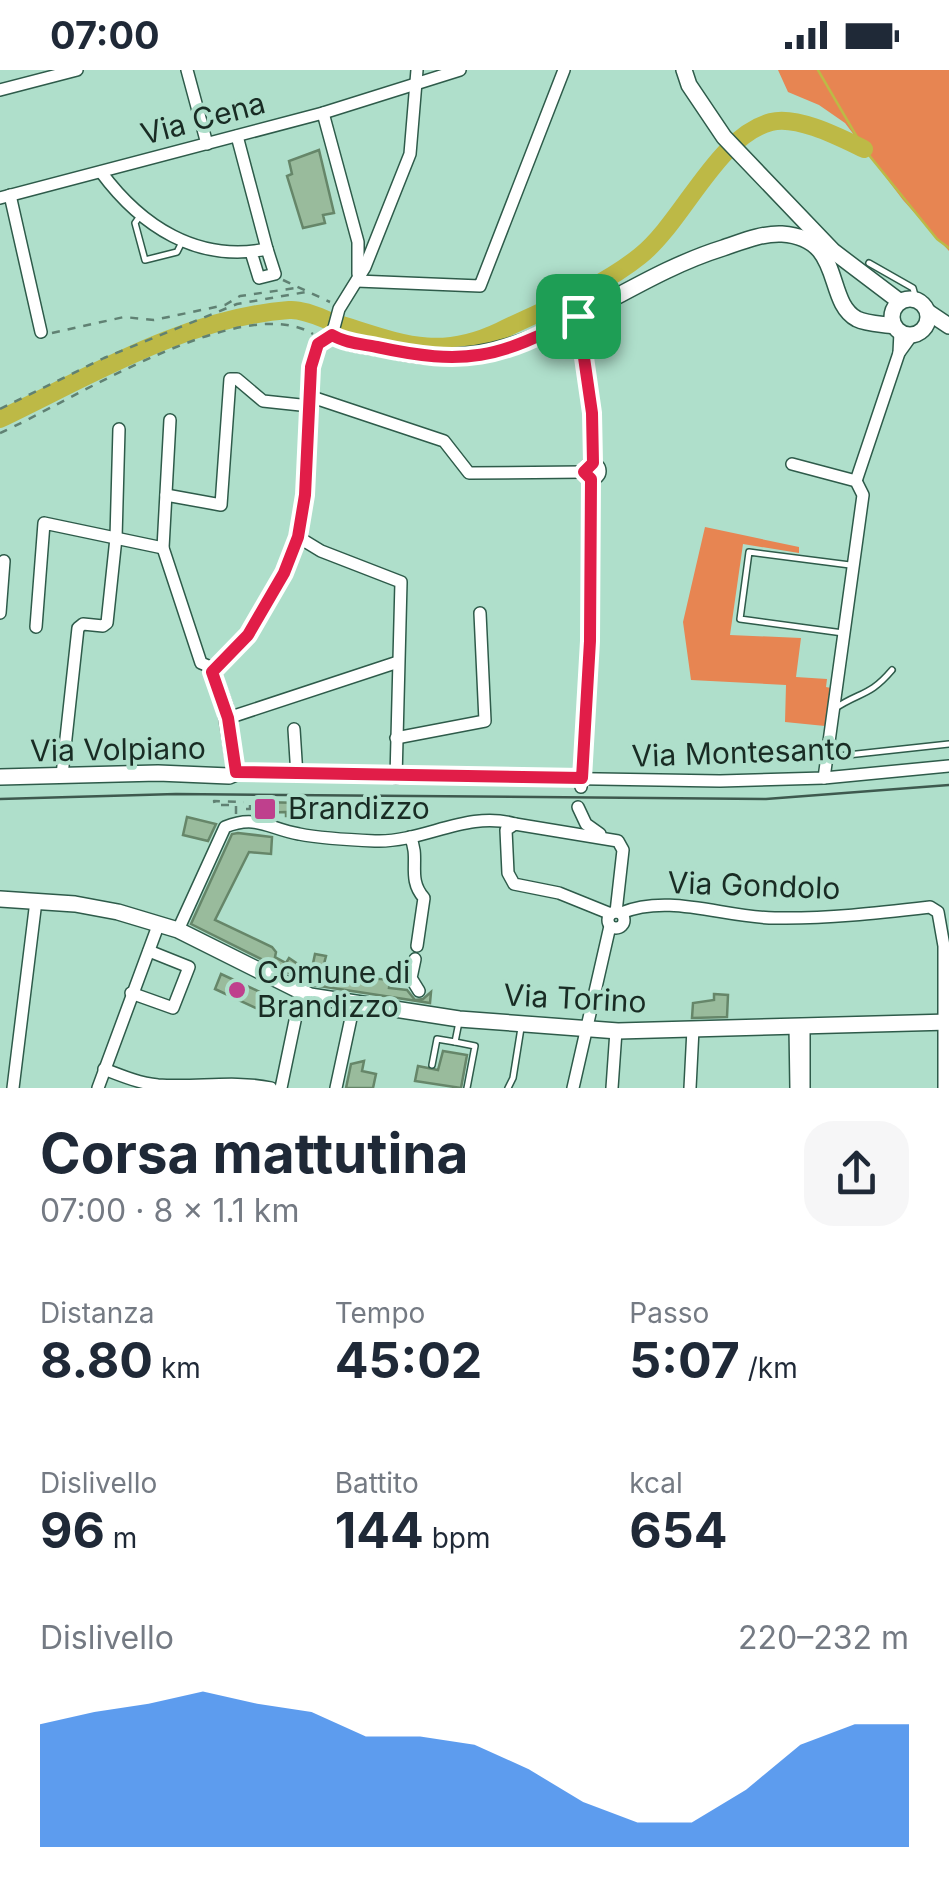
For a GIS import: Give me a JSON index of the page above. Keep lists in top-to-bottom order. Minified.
{"streets":{"street":["Via Cena","Via Volpiano","Via Montesanto","Via Gondolo","Via Torino"]},"crossings":[["Via Volpiano","Via Montesanto"],["Via Gondolo","Via Torino"]],"places":{"transit":["Brandizzo"],"other":["Comune di Brandizzo"]},"page":{"status":"07:00","heading":["Corsa mattutina","07:00 · 8 × 1.1 km"],"stats":[["Distanza","8.80 km"],["Tempo","45:02"],["Passo","5:07 /km"],["Dislivello","96 m"],["Battito","144 bpm"],["kcal","654"]],"chart":["Dislivello","220–232 m"]}}
